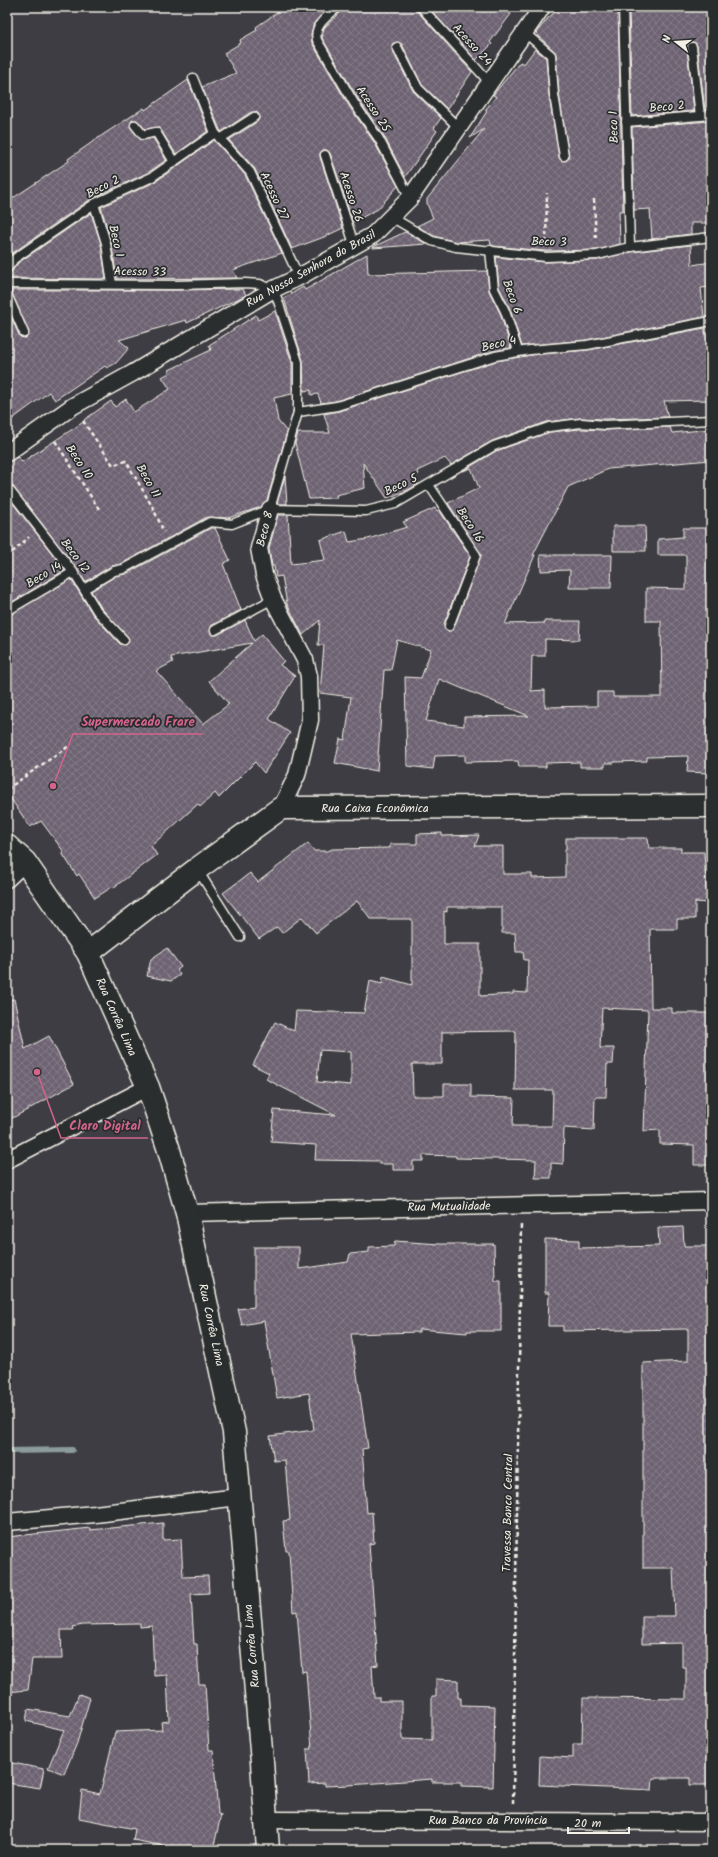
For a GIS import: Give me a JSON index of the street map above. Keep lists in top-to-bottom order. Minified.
{"streets":{"street":["Rua Nossa Senhora do Brasil","Beco 8","Rua Caixa Econômica","Rua Corrêa Lima","Rua Mutualidade","Rua Banco da Província"],"lane":["Acesso 24","Beco 2","Acesso 25","Beco 1","Acesso 27","Acesso 26","Beco 3","Acesso 33","Beco 6","Beco 4","Beco 5","Beco 16","Beco 12","Beco 14"],"path":["Beco 10","Beco 11","Travessa Banco Central"]},"crossings":[["Acesso 24","Rua Nossa Senhora do Brasil"],["Beco 2","Beco 1"],["Beco 2","Acesso 27"],["Acesso 25","Rua Nossa Senhora do Brasil"],["Beco 1","Beco 3"],["Beco 1","Acesso 33"],["Acesso 27","Rua Nossa Senhora do Brasil"],["Acesso 26","Rua Nossa Senhora do Brasil"],["Beco 3","Rua Nossa Senhora do Brasil"],["Beco 3","Beco 6"],["Rua Nossa Senhora do Brasil","Acesso 33"],["Rua Nossa Senhora do Brasil","Beco 10"],["Rua Nossa Senhora do Brasil","Beco 11"],["Rua Nossa Senhora do Brasil","Beco 8"],["Acesso 33","Beco 8"],["Beco 6","Beco 4"],["Beco 4","Beco 8"],["Beco 11","Beco 5"],["Beco 5","Beco 16"],["Beco 5","Beco 8"],["Beco 5","Beco 12"],["Beco 8","Rua Caixa Econômica"],["Beco 12","Beco 14"],["Rua Corrêa Lima","Rua Mutualidade"],["Rua Corrêa Lima","Rua Banco da Província"],["Rua Mutualidade","Travessa Banco Central"],["Travessa Banco Central","Rua Banco da Província"]],"places":["Supermercado Frare","Claro Digital"],"scale_bar":"20 m","north":"left"}
